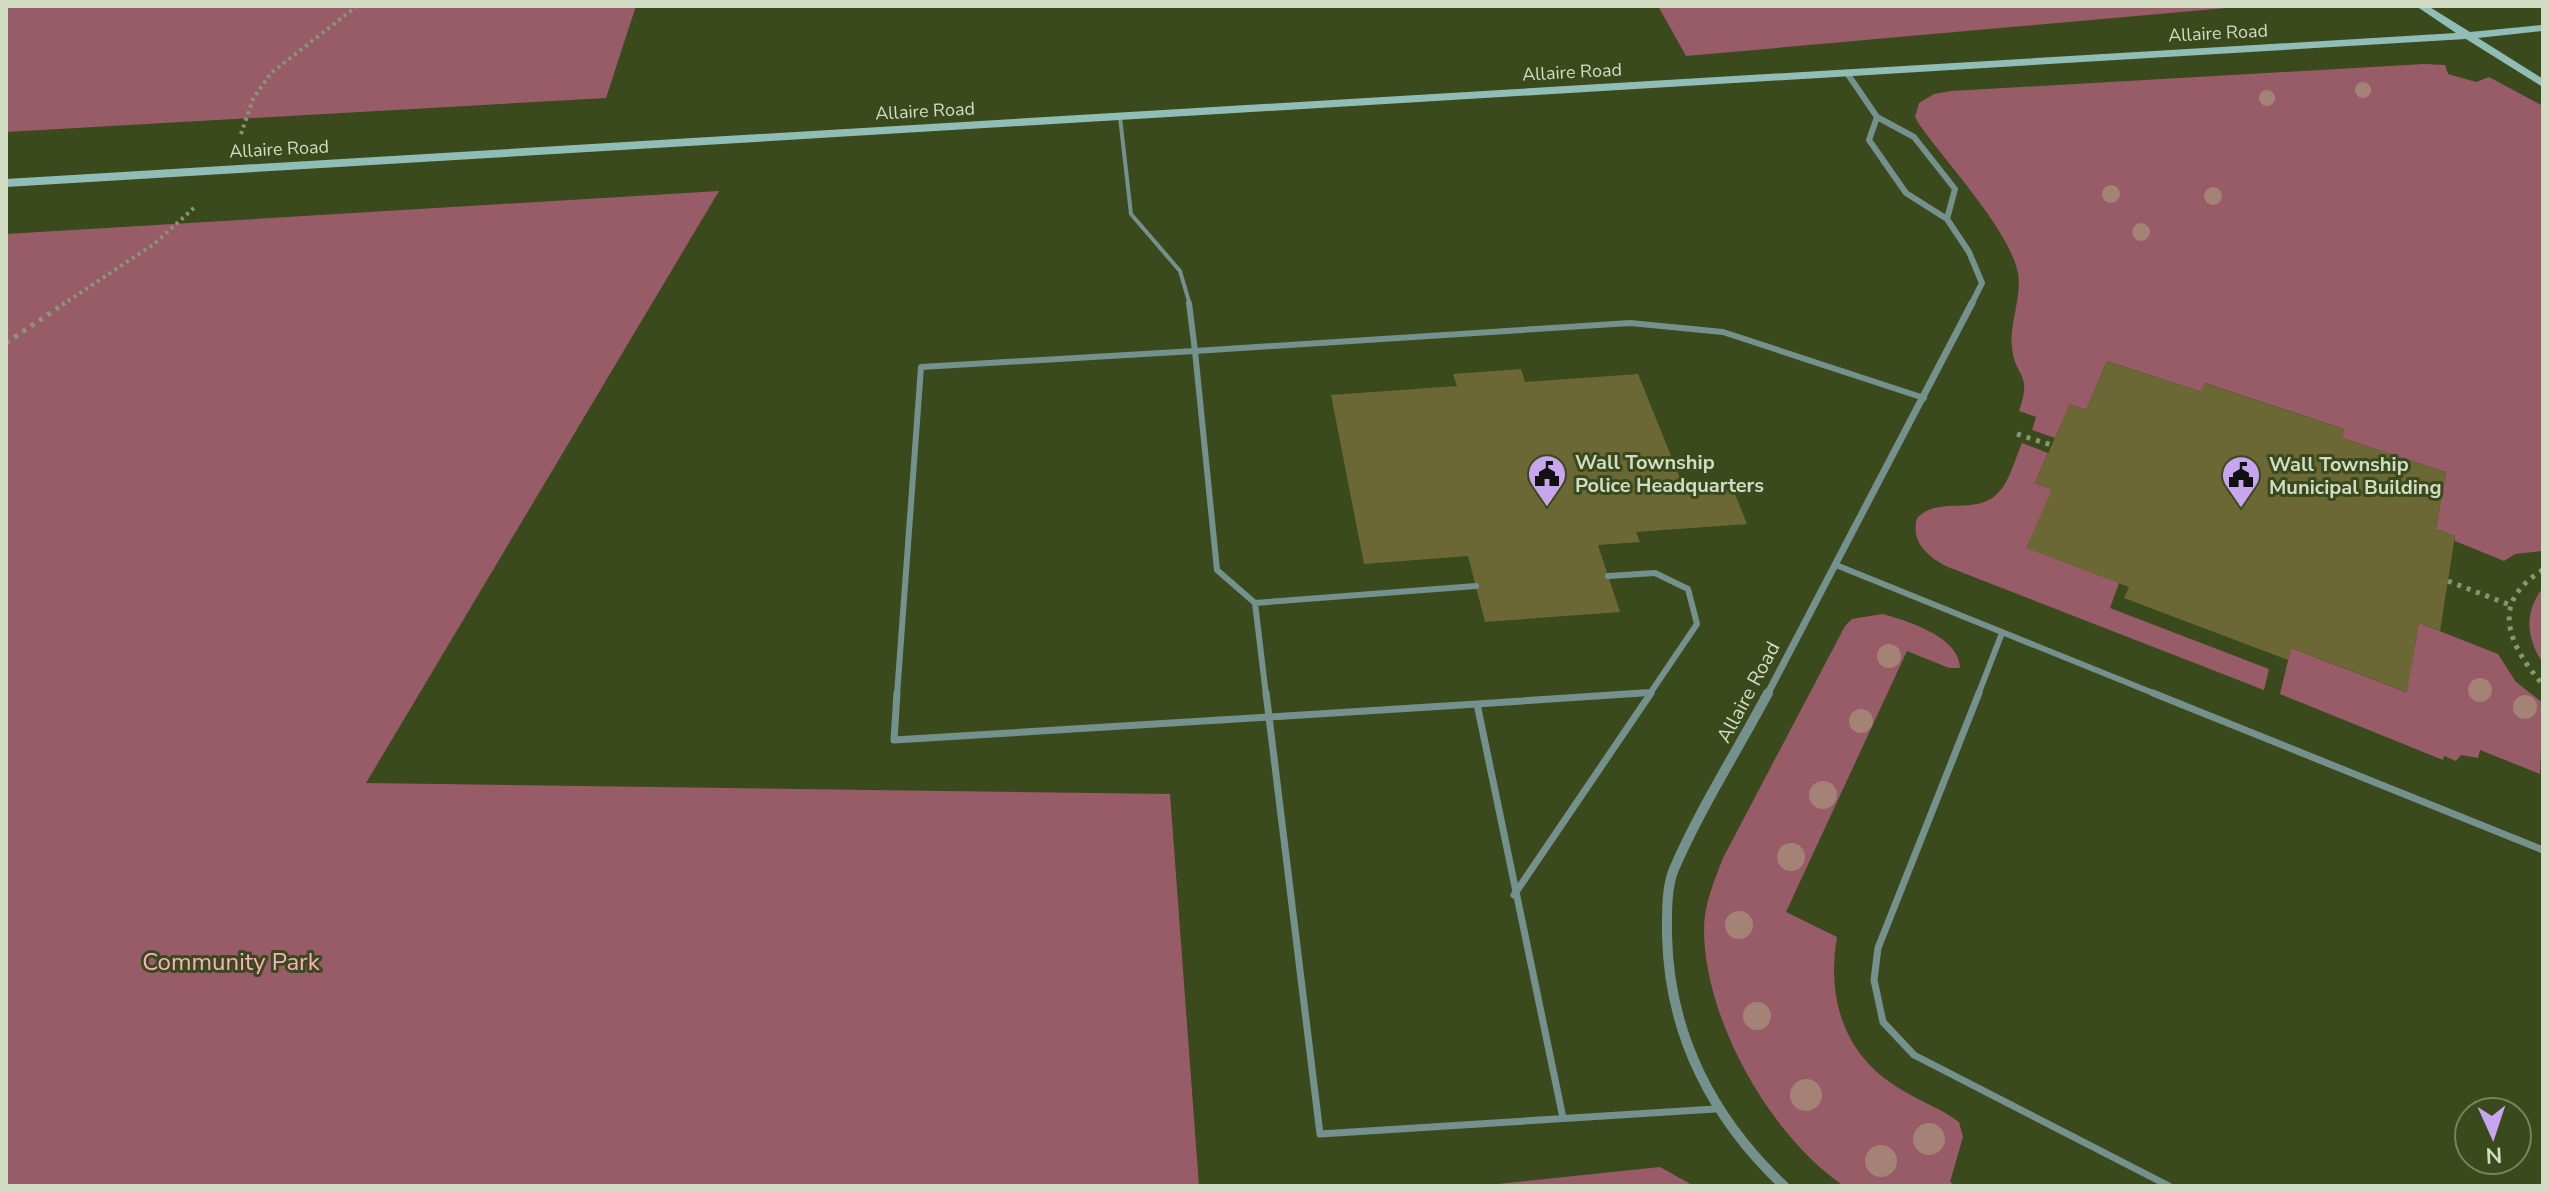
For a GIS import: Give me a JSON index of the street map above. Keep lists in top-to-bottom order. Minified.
{"streets":{"main road":["Allaire Road"]},"parks":["Community Park"],"places":{"public building":["Wall Township Police Headquarters","Wall Township Municipal Building"]},"north":"bottom"}
